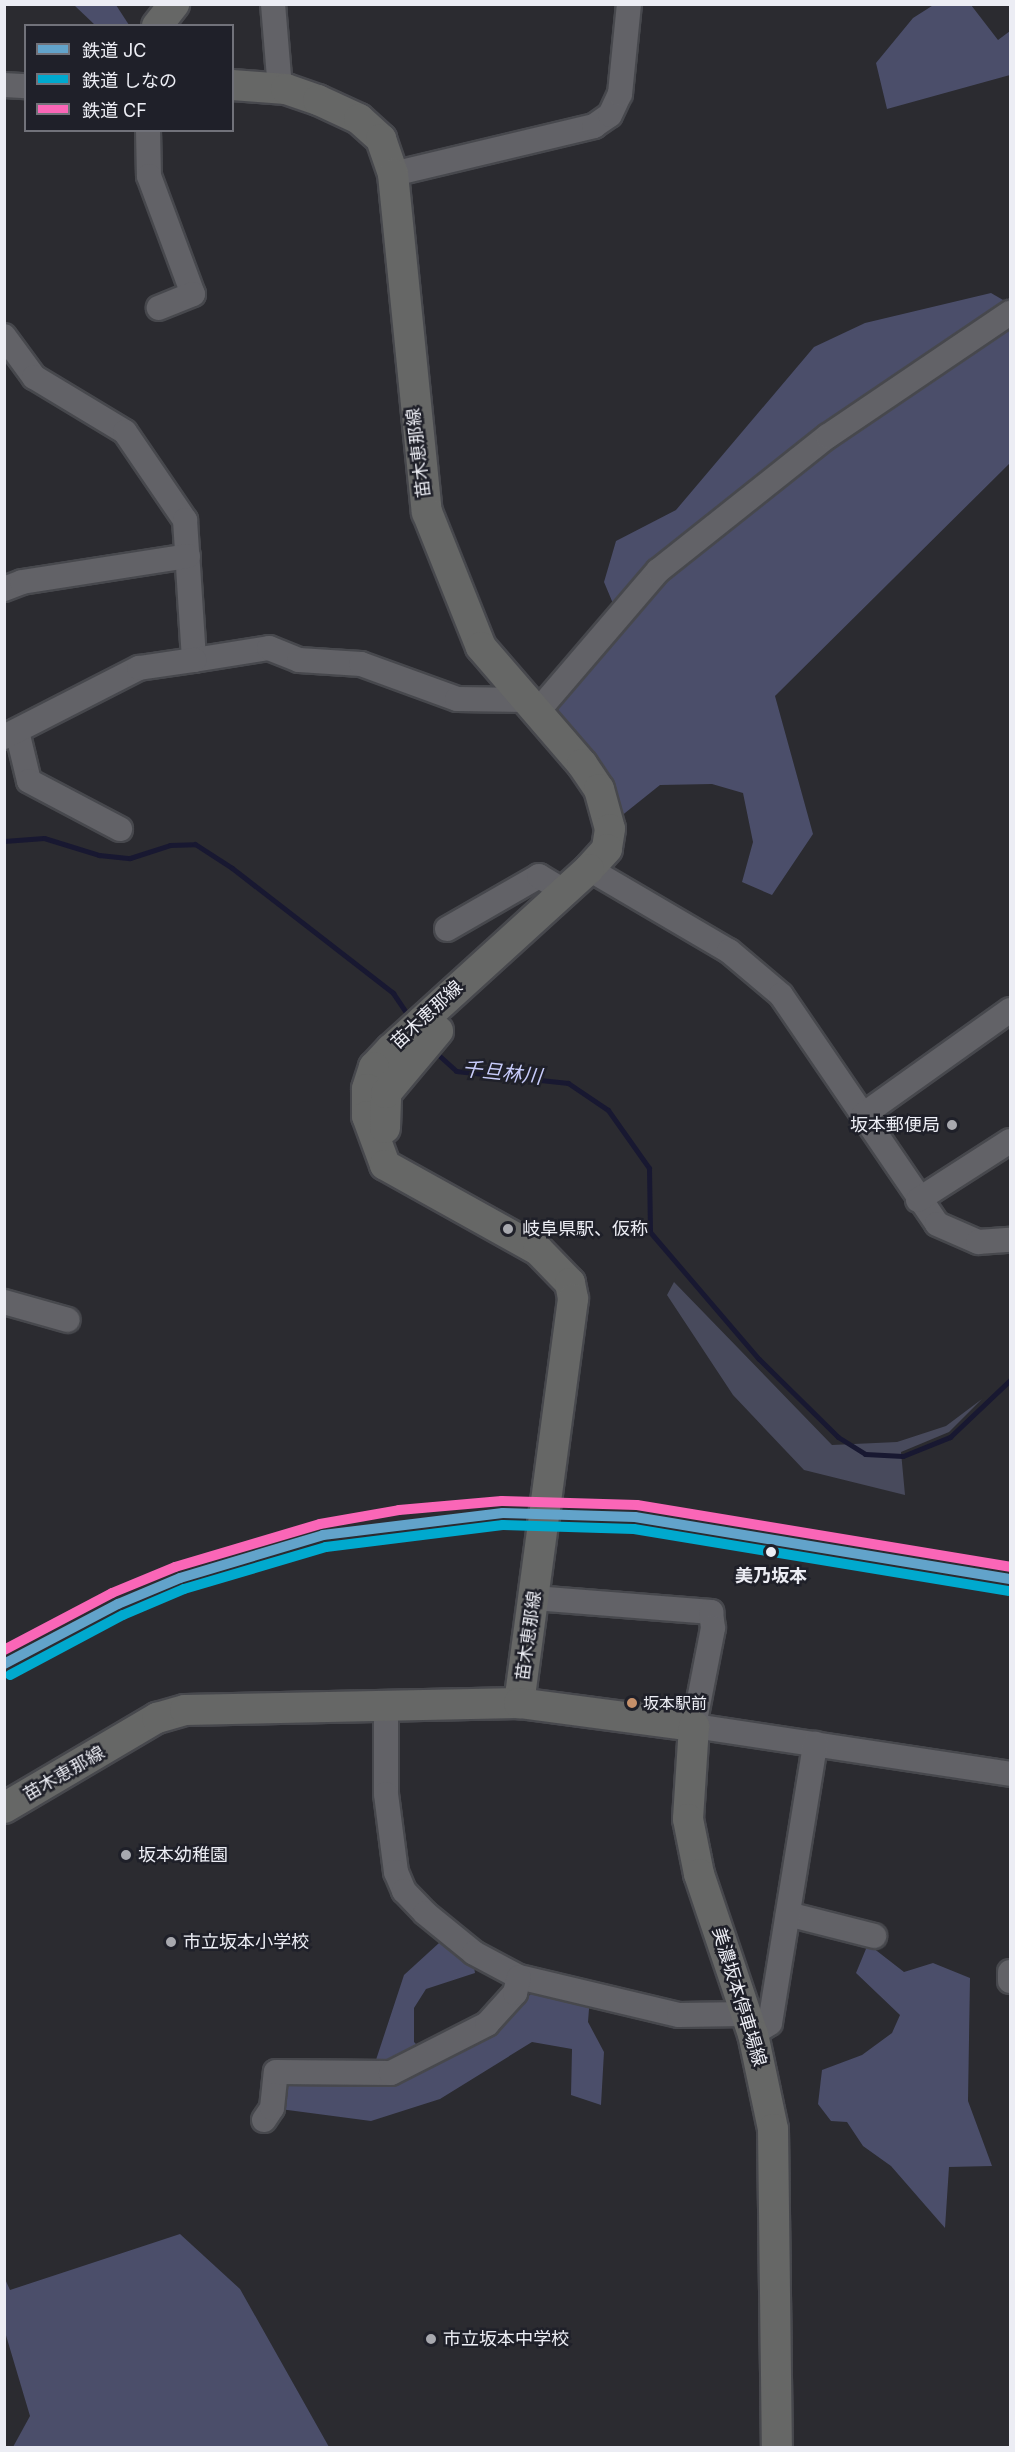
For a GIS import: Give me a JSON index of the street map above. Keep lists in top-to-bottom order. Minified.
{"streets":{"main road":["苗木恵那線","美濃坂本停車場線"]},"water":["千旦林川"],"places":["坂本郵便局","岐阜県駅、仮称","美乃坂本","坂本駅前","坂本幼稚園","市立坂本小学校","市立坂本中学校"],"lines":["rail line CF","rail line JC","rail line しなの"],"legend":["鉄道 JC","鉄道 しなの","鉄道 CF"]}
